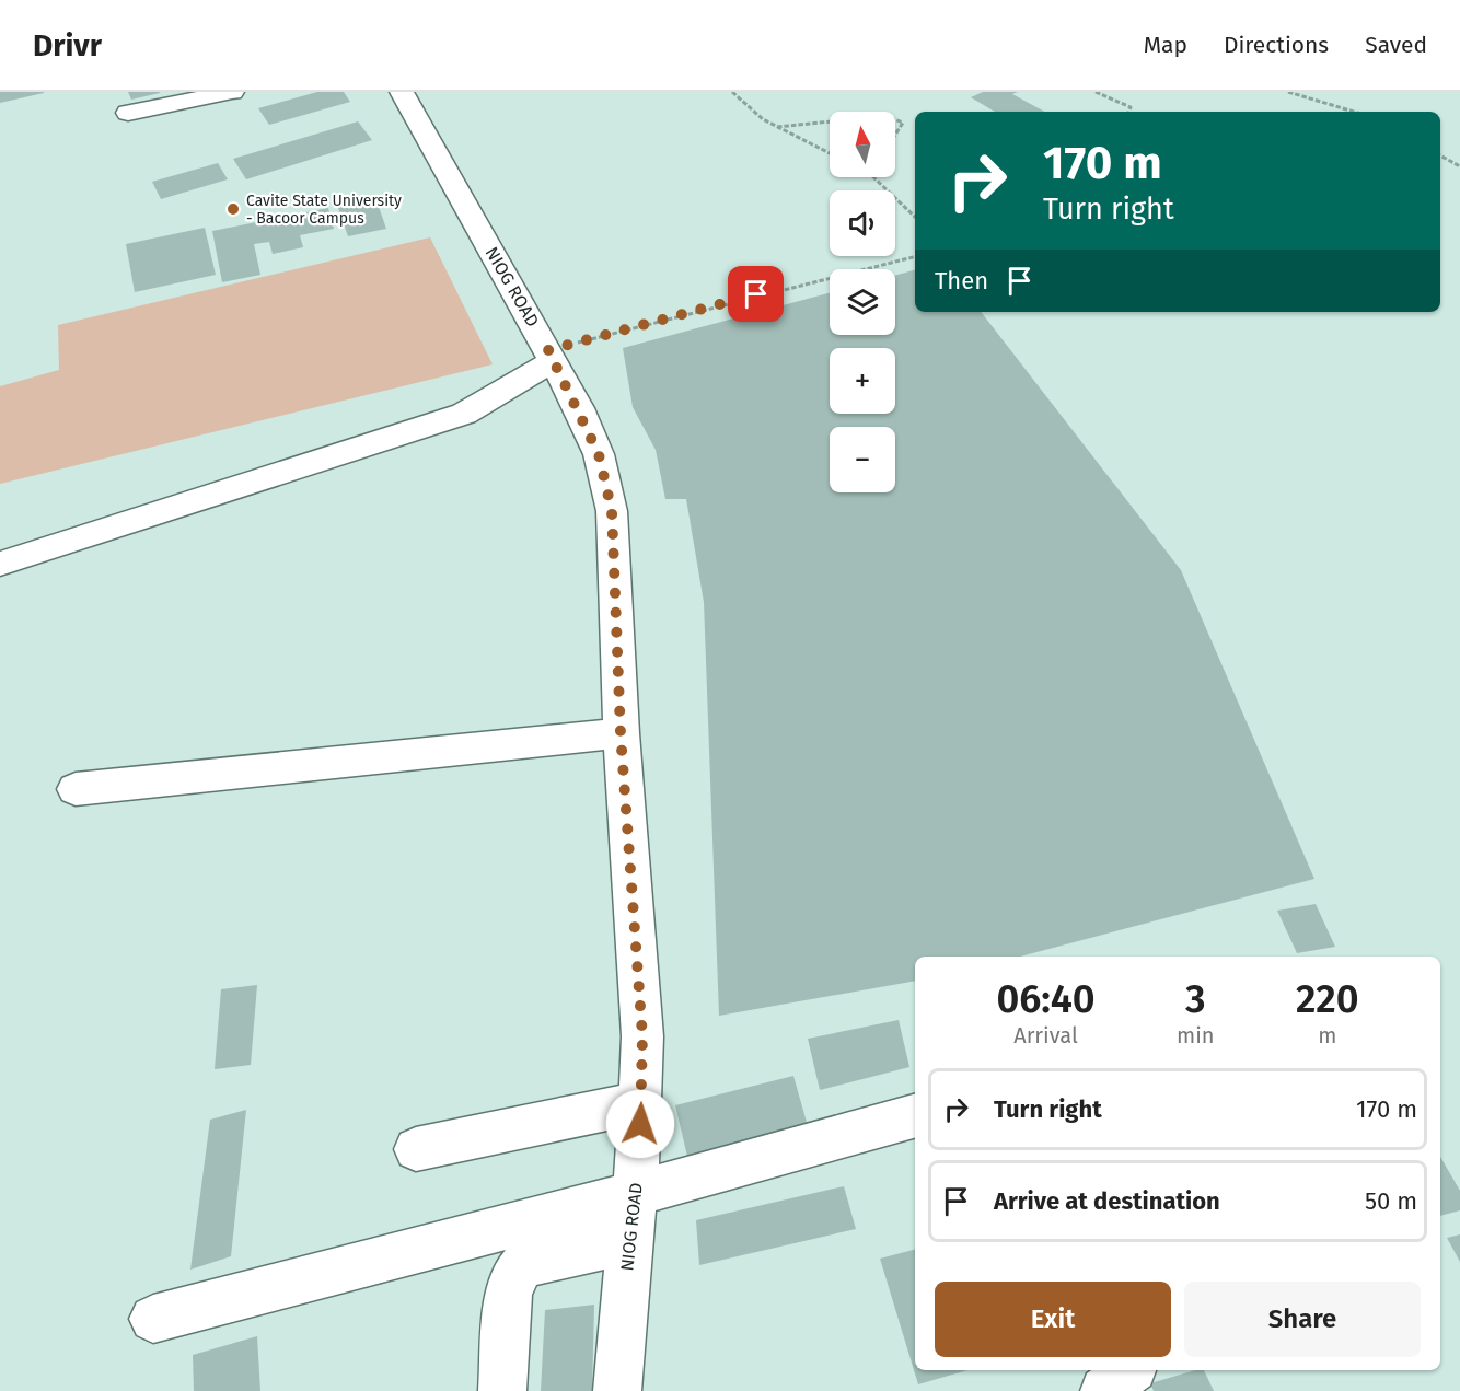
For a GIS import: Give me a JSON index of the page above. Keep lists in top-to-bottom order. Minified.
{"streets":{"street":["NIOG ROAD"]},"places":["Cavite State University - Bacoor Campus"],"north":"top","page":{"header":"Drivr","nav":["Map","Directions","Saved"],"map_buttons":["+","−"],"turn":["170 m","Turn right"],"then":"Then","eta":["06:40","Arrival","3","min","220","m"],"list":[{"name":"Turn right","value":"170 m"},{"name":"Arrive at destination","value":"50 m"}],"buttons":["Exit","Share"]}}
